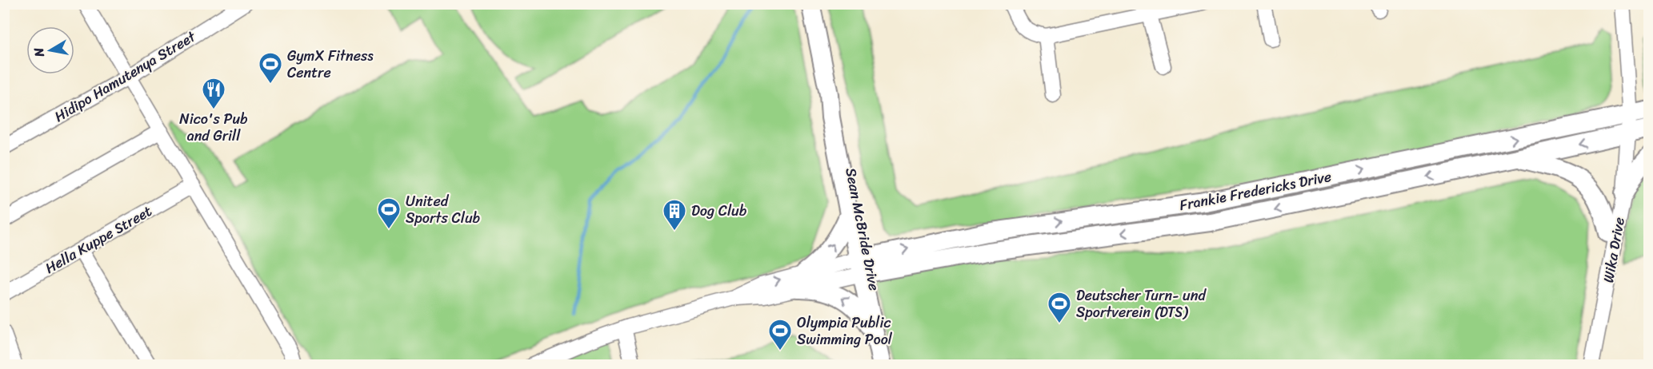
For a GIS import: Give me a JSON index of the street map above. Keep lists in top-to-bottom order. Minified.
{"streets":{"main road":["Frankie Fredericks Drive","Sean McBride Drive"],"street":["Hidipo Hamutenya Street","Hella Kuppe Street","Wika Drive"]},"crossings":[["Frankie Fredericks Drive","Sean McBride Drive"],["Frankie Fredericks Drive","Wika Drive"]],"places":{"sports":["GymX Fitness Centre","United Sports Club","Deutscher Turn- und Sportverein (DTS)","Olympia Public Swimming Pool"],"restaurant":["Nico's Pub and Grill"],"building":["Dog Club"]},"north":"left"}
